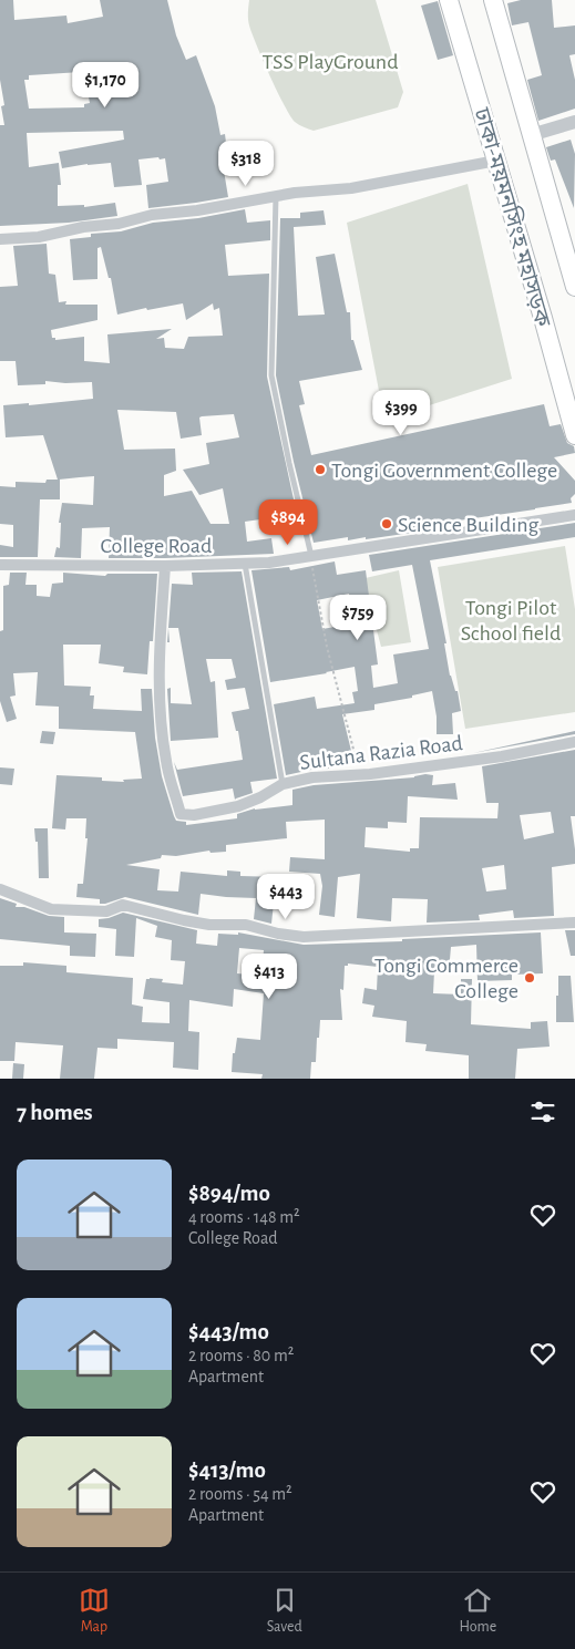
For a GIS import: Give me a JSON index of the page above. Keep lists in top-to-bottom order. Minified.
{"streets":{"highway":["ঢাকা-ময়মনসিংহ মহাসড়ক"],"street":["College Road","Sultana Razia Road"]},"crossings":[["College Road","Sultana Razia Road"]],"parks":["TSS PlayGround","Tongi Pilot School field"],"places":["Tongi Government College","Science Building","Tongi Commerce College"],"page":{"price":["$1,170","$318","$399","$894","$759","$443","$413"],"heading":"7 homes","list":[{"name":"$894/mo","note":"4 rooms · 148 m² · College Road"},{"name":"$443/mo","note":"2 rooms · 80 m² · Apartment"},{"name":"$413/mo","note":"2 rooms · 54 m² · Apartment"}],"tabs":["Map","Saved","Home"]}}
